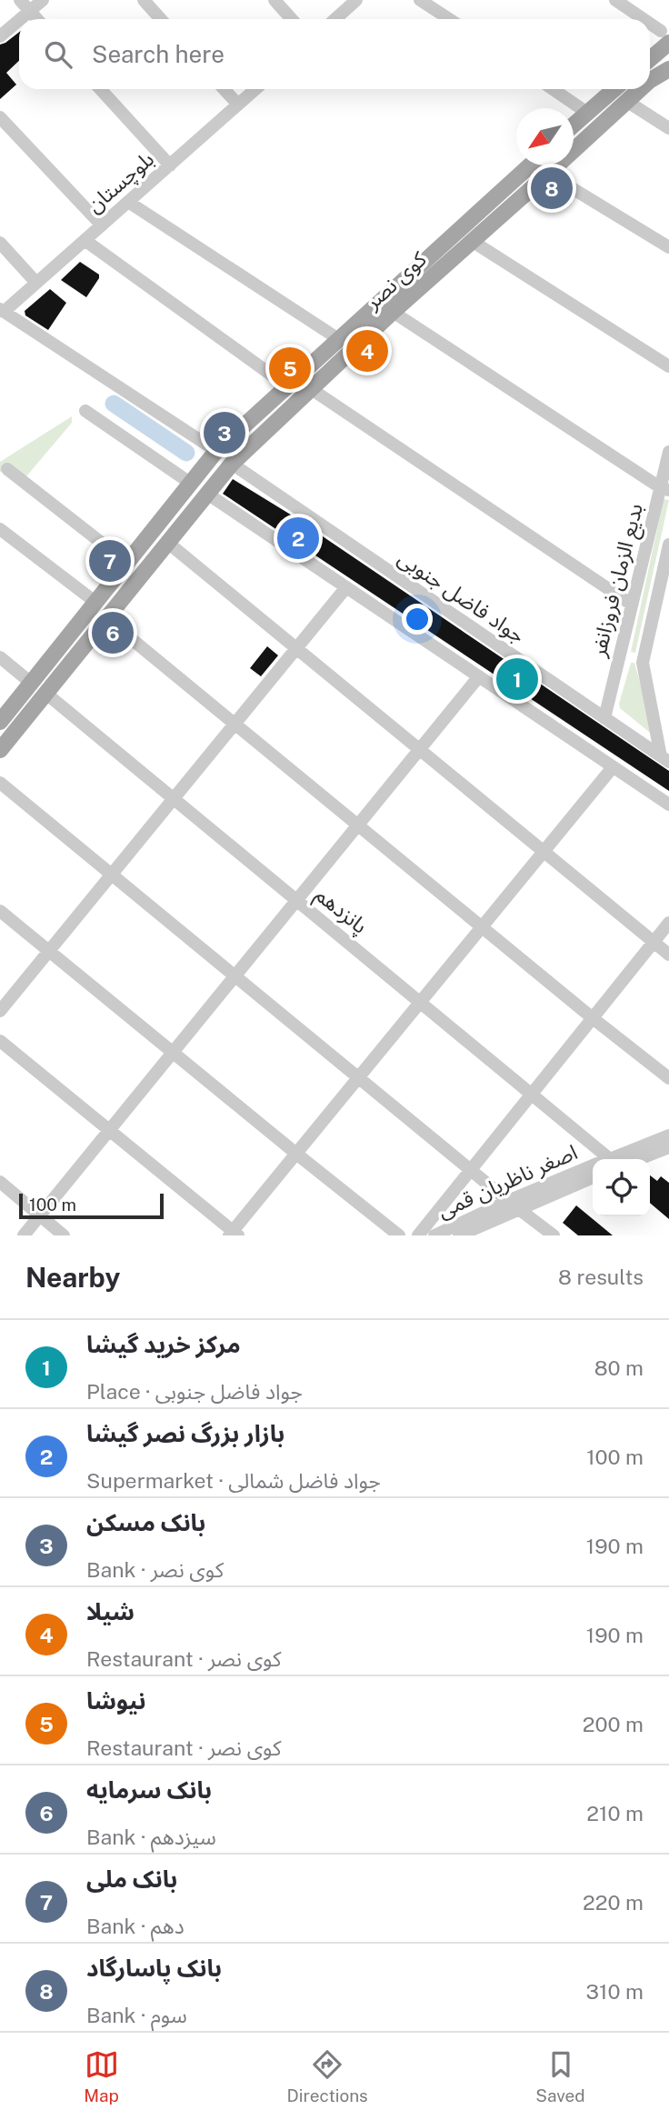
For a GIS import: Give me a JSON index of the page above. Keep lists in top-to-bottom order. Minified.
{"streets":{"main road":["کوی نصر"],"street":["بلوچستان","بدیع‌ الزمان فروزانفر","جواد فاضل جنوبی","پانزدهم","اصغر ناظریان قمی"]},"crossings":[["کوی نصر","جواد فاضل جنوبی"],["کوی نصر","پانزدهم"],["بدیع‌ الزمان فروزانفر","جواد فاضل جنوبی"]],"scale_bar":"100 m","north":"bottom left","page":{"search":"Search here","pins":["8","4","5","3","2","7","6","1"],"scale":"100 m","heading":["Nearby","8 results"],"list":[{"mark":"1","name":"مرکز خرید گیشا","note":"Place · جواد فاضل جنوبی","value":"80 m"},{"mark":"2","name":"بازار بزرگ نصر گیشا","note":"Supermarket · جواد فاضل شمالی","value":"100 m"},{"mark":"3","name":"بانک مسکن","note":"Bank · کوی نصر","value":"190 m"},{"mark":"4","name":"شیلا","note":"Restaurant · کوی نصر","value":"190 m"},{"mark":"5","name":"نیوشا","note":"Restaurant · کوی نصر","value":"200 m"},{"mark":"6","name":"بانک سرمایه","note":"Bank · سیزدهم","value":"210 m"},{"mark":"7","name":"بانک ملی","note":"Bank · دهم","value":"220 m"},{"mark":"8","name":"بانک پاسارگاد","note":"Bank · سوم","value":"310 m"}],"nav":["Map","Directions","Saved"]}}
